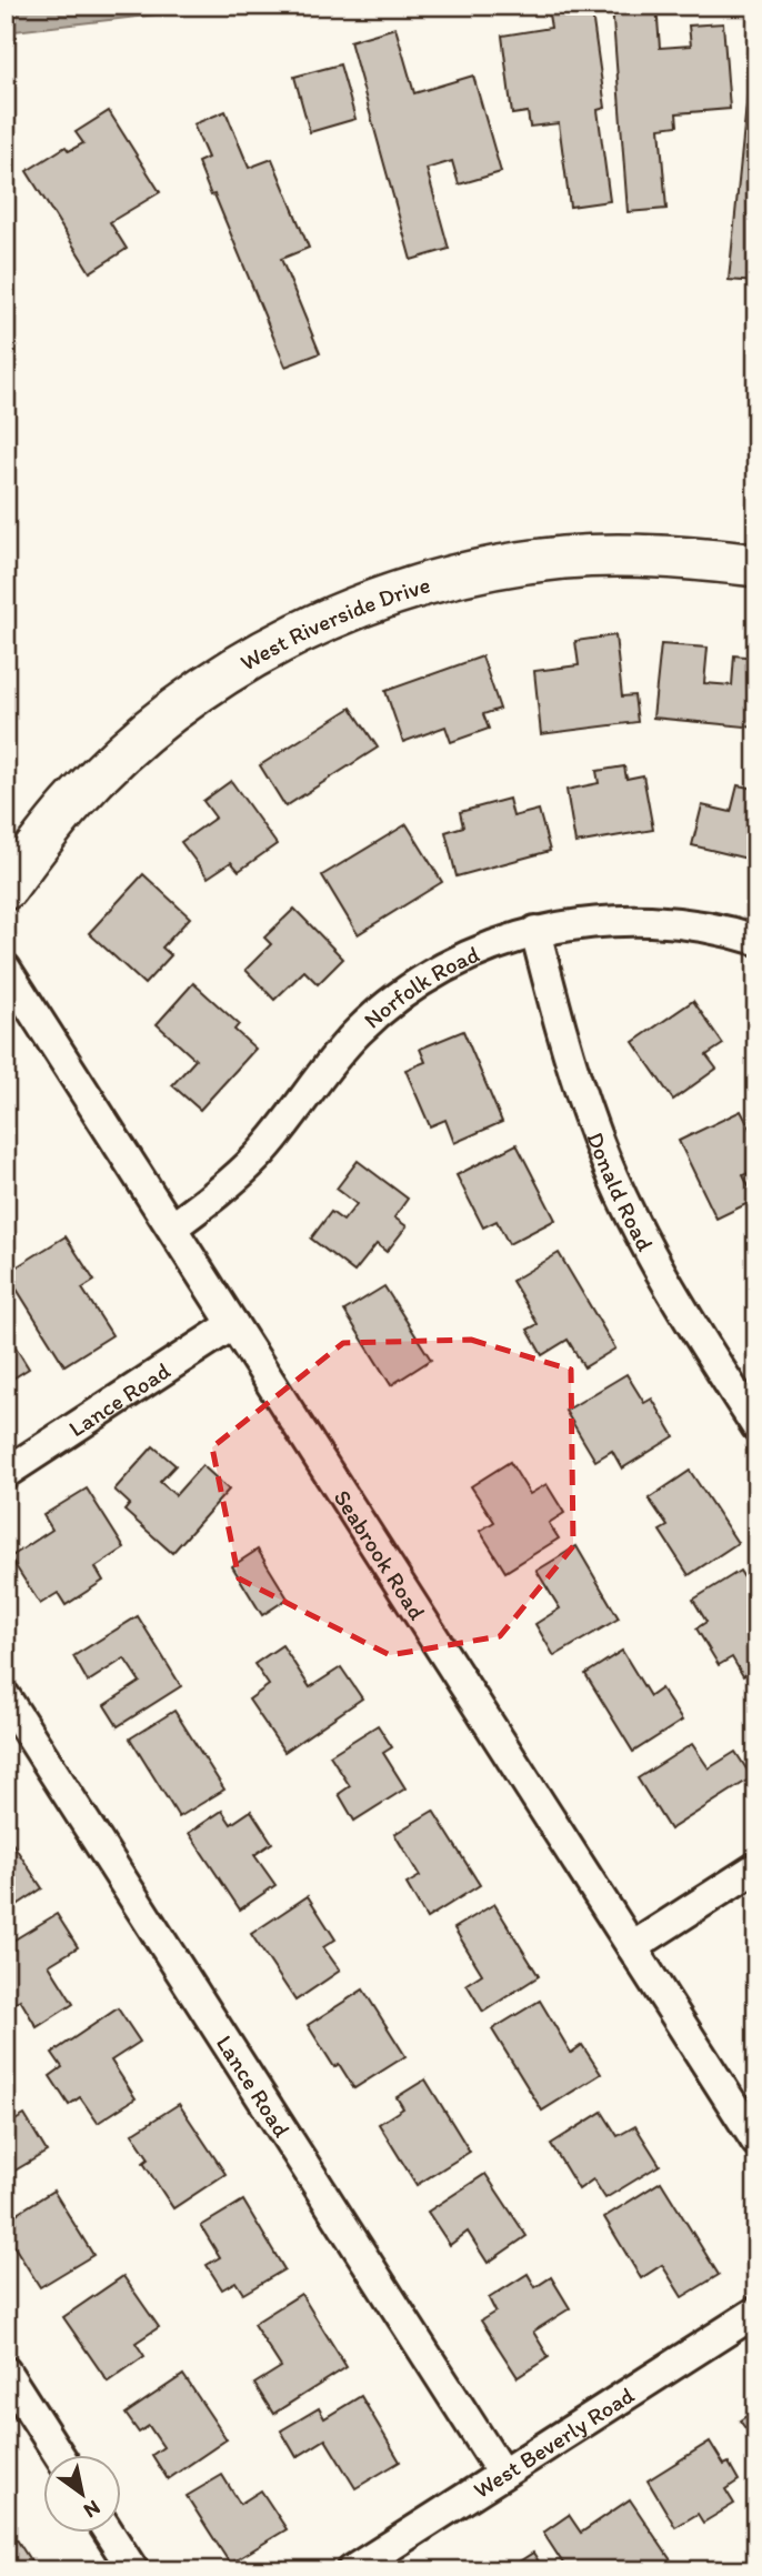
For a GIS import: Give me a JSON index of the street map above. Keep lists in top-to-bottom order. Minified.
{"streets":{"street":["West Riverside Drive","Norfolk Road","Donald Road","Lance Road","Seabrook Road","West Beverly Road"]},"crossings":[["Norfolk Road","Donald Road"],["Norfolk Road","Seabrook Road"],["Lance Road","Seabrook Road"],["Lance Road","West Beverly Road"]],"north":"bottom right"}
